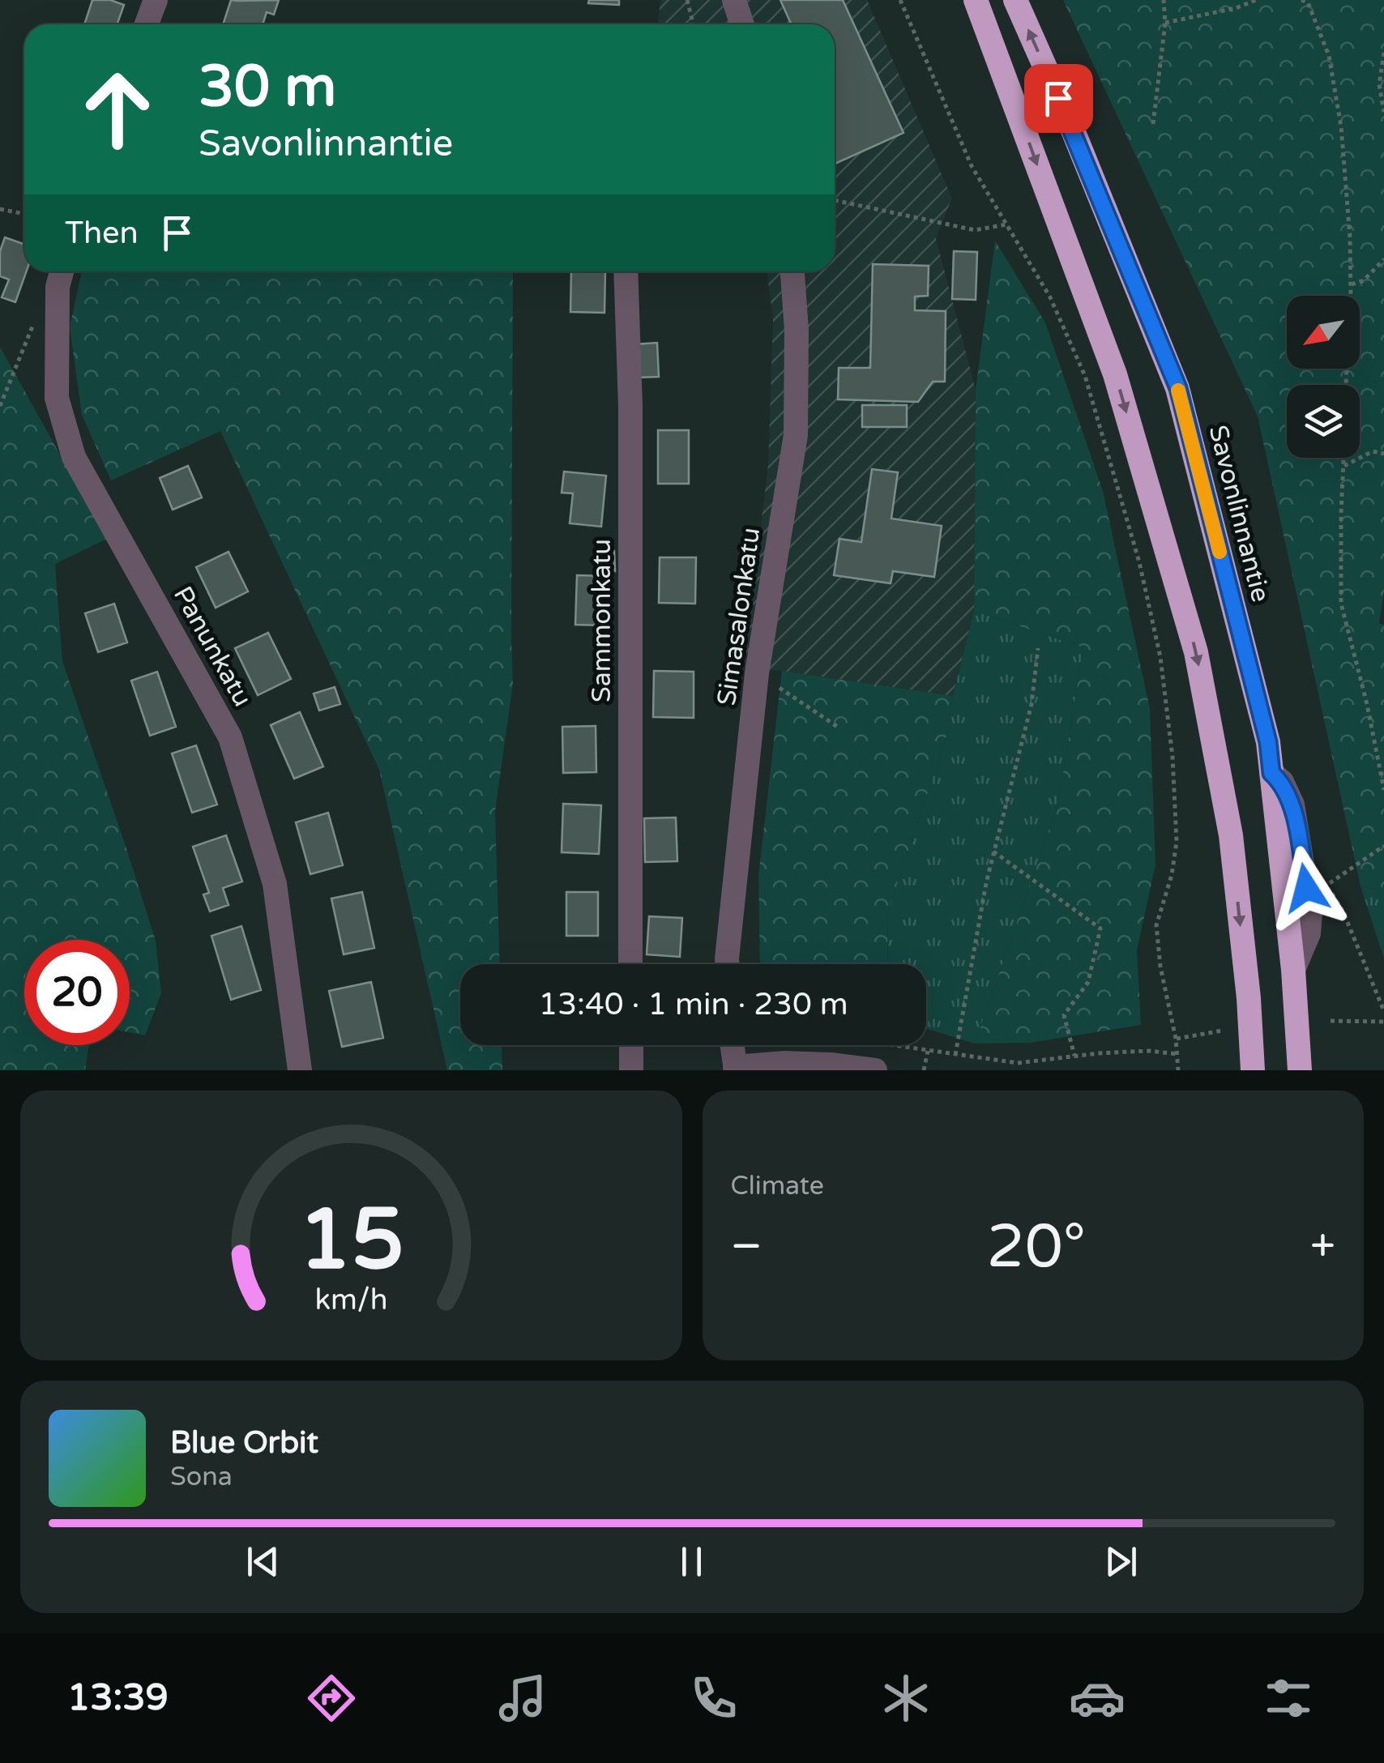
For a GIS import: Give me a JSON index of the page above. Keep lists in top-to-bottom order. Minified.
{"streets":{"highway":["Savonlinnantie"],"street":["Simasalonkatu","Sammonkatu","Panunkatu"]},"north":"bottom left","page":{"turn":["30 m","Savonlinnantie"],"then":"Then","limit":"20","trip":"13:40 · 1 min · 230 m","tile":"Climate","heat":["−","20°","+"],"song":["Blue Orbit","Sona"],"tabs":"13:39","gauge":["15","km/h"]}}
